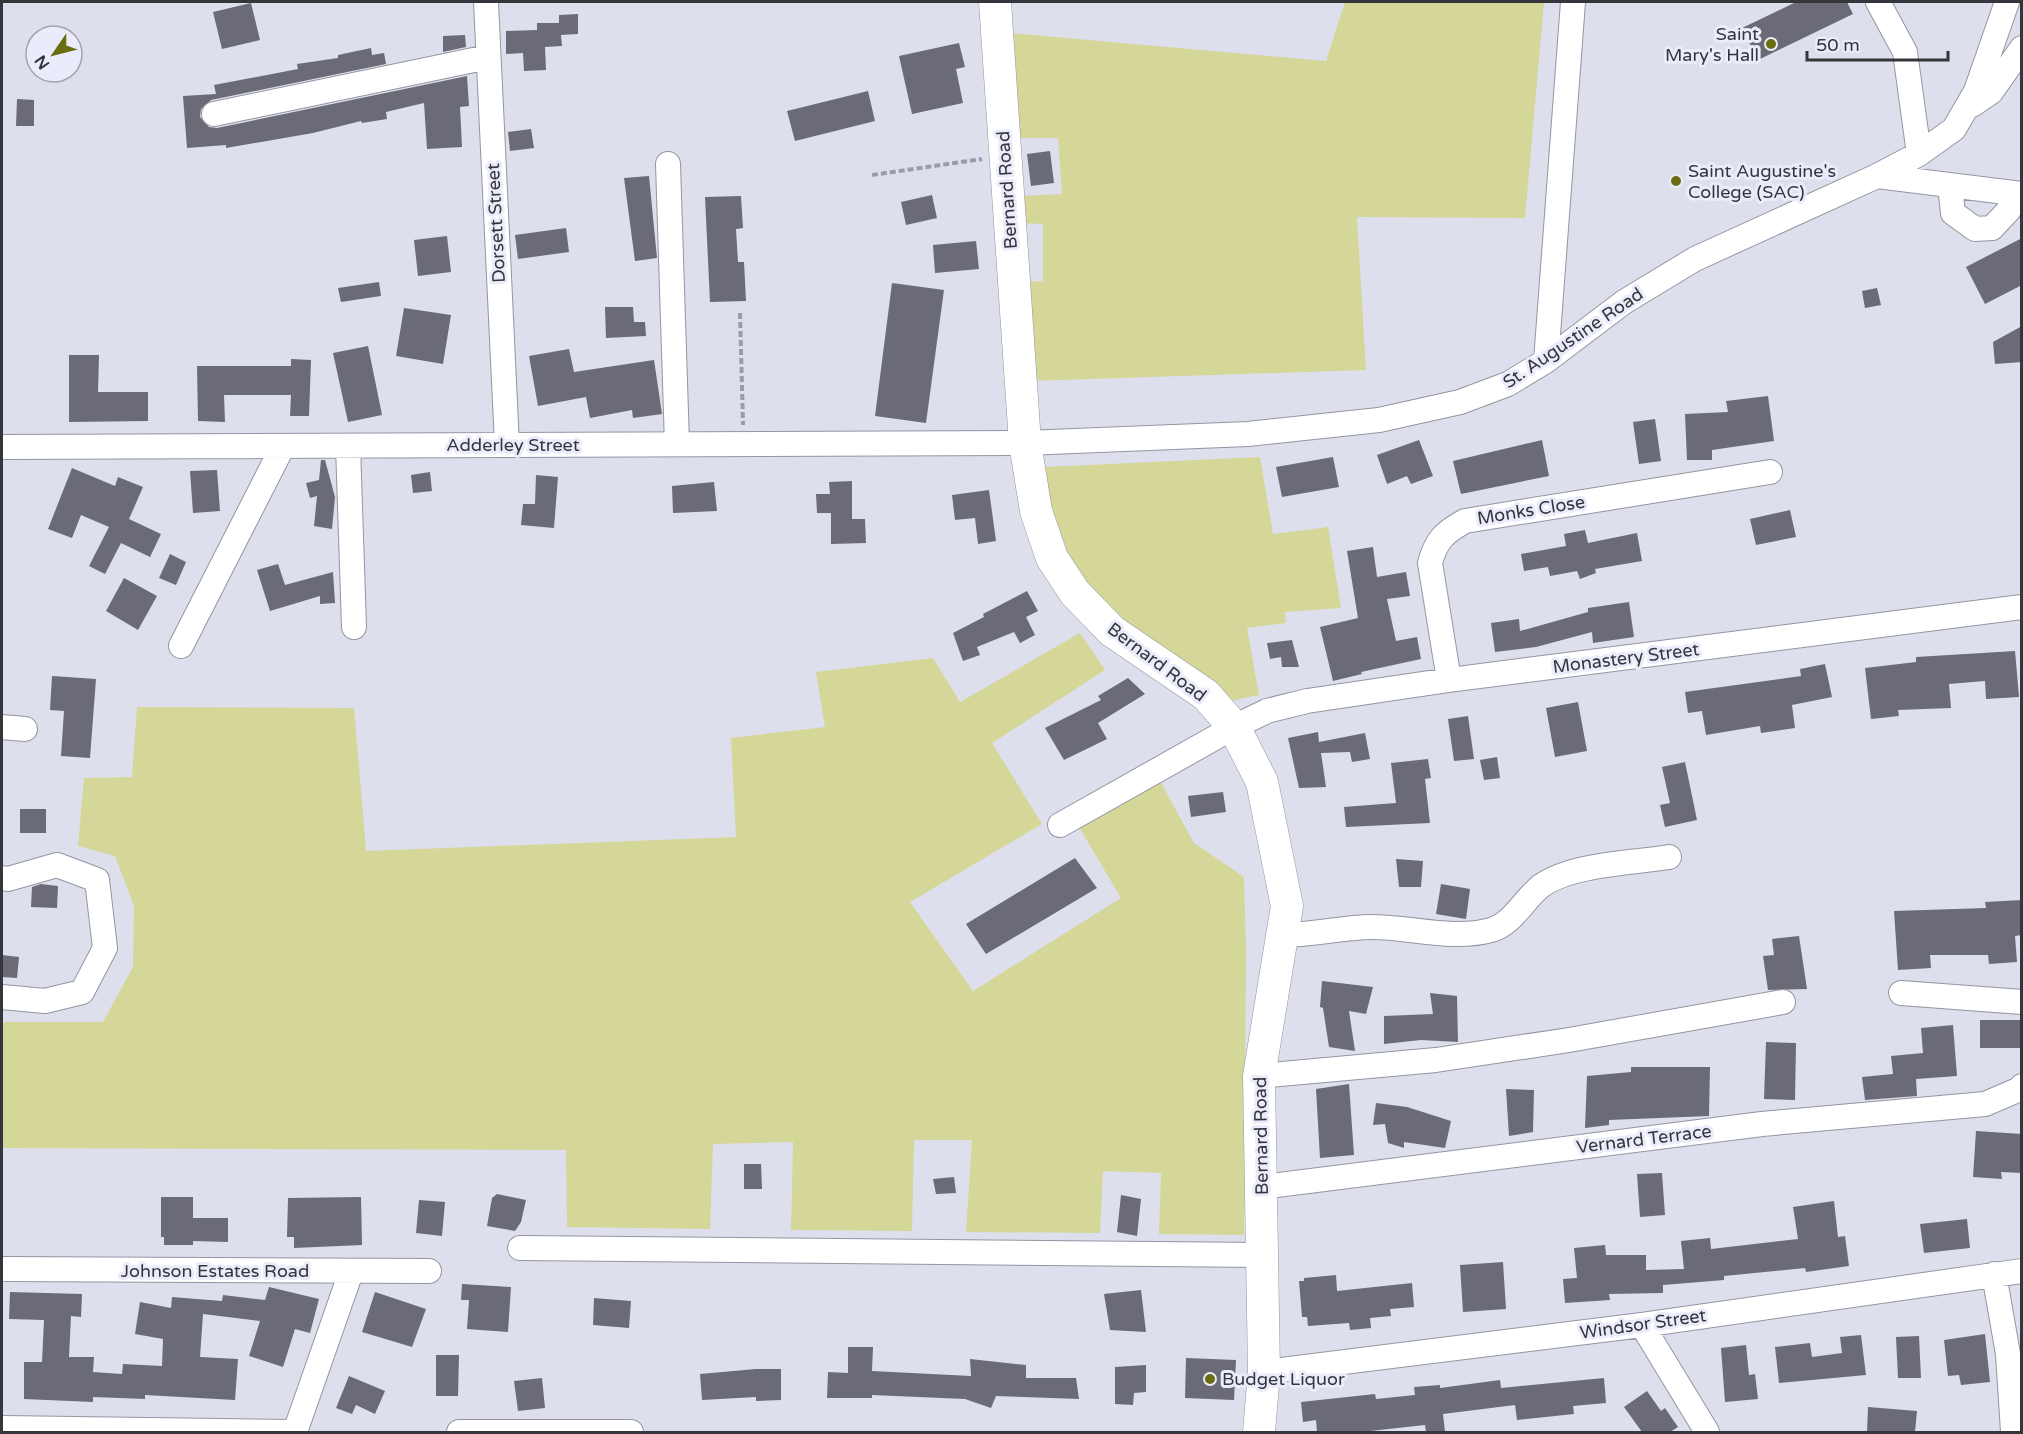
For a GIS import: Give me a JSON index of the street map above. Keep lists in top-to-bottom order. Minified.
{"streets":{"main road":["Bernard Road"],"street":["Dorsett Street","St. Augustine Road","Adderley Street","Monks Close","Monastery Street","Vernard Terrace","Johnson Estates Road","Windsor Street"]},"crossings":[["Bernard Road","St. Augustine Road"],["Bernard Road","Adderley Street"],["Bernard Road","Monastery Street"],["Bernard Road","Vernard Terrace"],["Bernard Road","Windsor Street"],["Dorsett Street","Adderley Street"],["St. Augustine Road","Adderley Street"],["Monks Close","Monastery Street"]],"places":["Saint Mary's Hall","Saint Augustine's College (SAC)","Budget Liquor"],"scale_bar":"50 m","north":"bottom left"}
